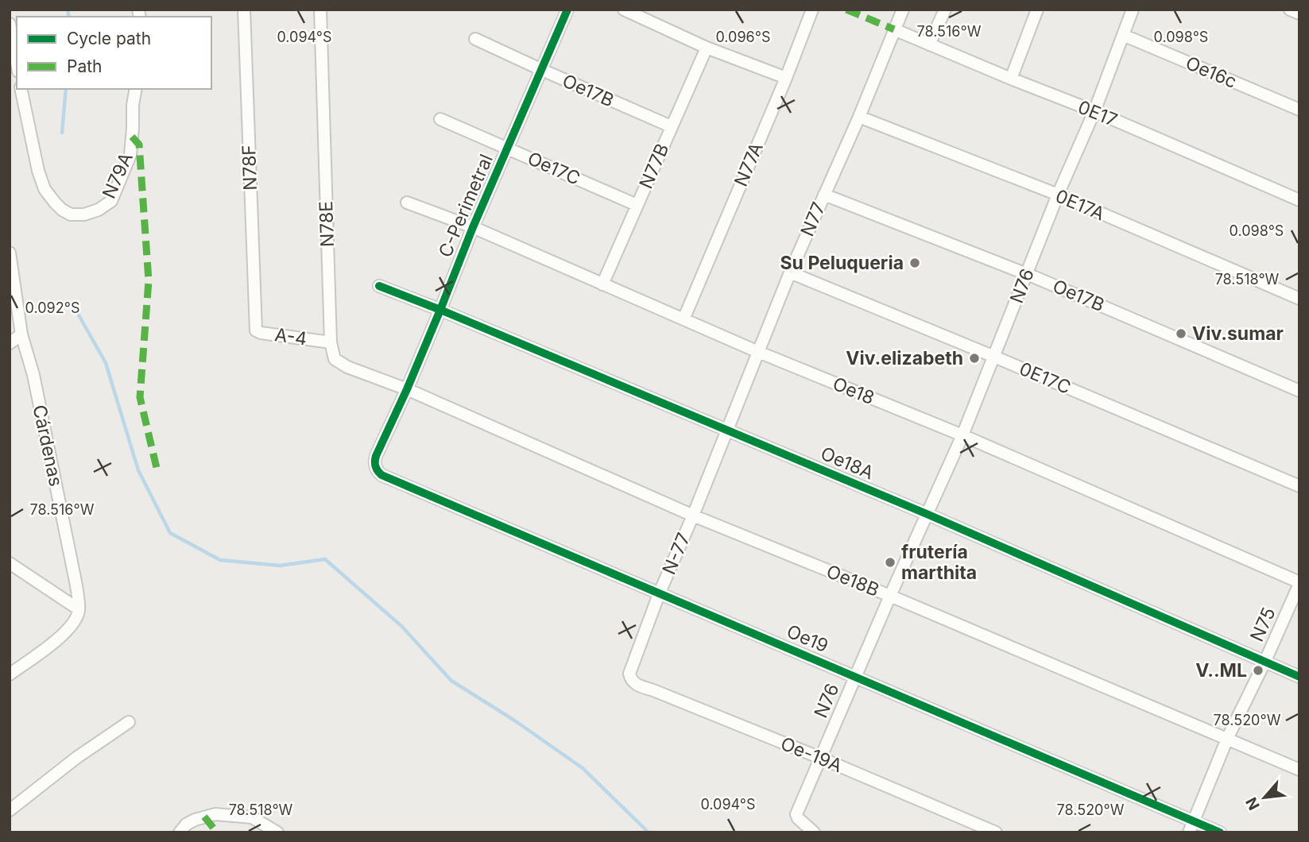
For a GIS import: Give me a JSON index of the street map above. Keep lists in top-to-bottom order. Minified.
{"streets":{"street":["Oe16c","Oe17B","0E17","N77A","N77B","N78F","Oe17C","N79A","0E17A","C-Perimetral","N77","N78E","N76","A-4","0E17C","Oe18","Cárdenas","Oe18A","N-77","Oe18B","N75","Oe19","Oe-19A"]},"crossings":[["Oe16c","N76"],["Oe17B","N77B"],["Oe17B","C-Perimetral"],["Oe17B","N77"],["Oe17B","N76"],["0E17","N77"],["0E17","N76"],["N77A","Oe18"],["N77B","Oe17C"],["N77B","Oe18"],["N78F","A-4"],["Oe17C","C-Perimetral"],["0E17A","N77"],["0E17A","N76"],["C-Perimetral","N78E"],["C-Perimetral","Oe18"],["C-Perimetral","Oe18A"],["C-Perimetral","Oe18B"],["C-Perimetral","Oe19"],["N77","0E17C"],["N77","Oe18"],["N77","Oe18A"],["N77","N-77"],["N78E","A-4"],["N78E","Oe18B"],["N76","0E17C"],["N76","Oe18"],["N76","Oe18A"],["N76","Oe18B"],["N76","Oe19"],["N76","Oe-19A"],["Oe18","N75"],["Oe18A","N-77"],["Oe18A","N75"],["N-77","Oe18B"],["N-77","Oe19"],["N-77","Oe-19A"],["Oe18B","N75"],["N75","Oe19"]],"places":["Su Peluqueria","Viv.sumar","Viv.elizabeth","frutería marthita","V..ML"],"legend":["Cycle path","Path"],"north":"bottom left","coordinates":["78.516°W","0.094°S","0.096°S","0.098°S","78.518°W","0.092°S","78.520°W"]}
